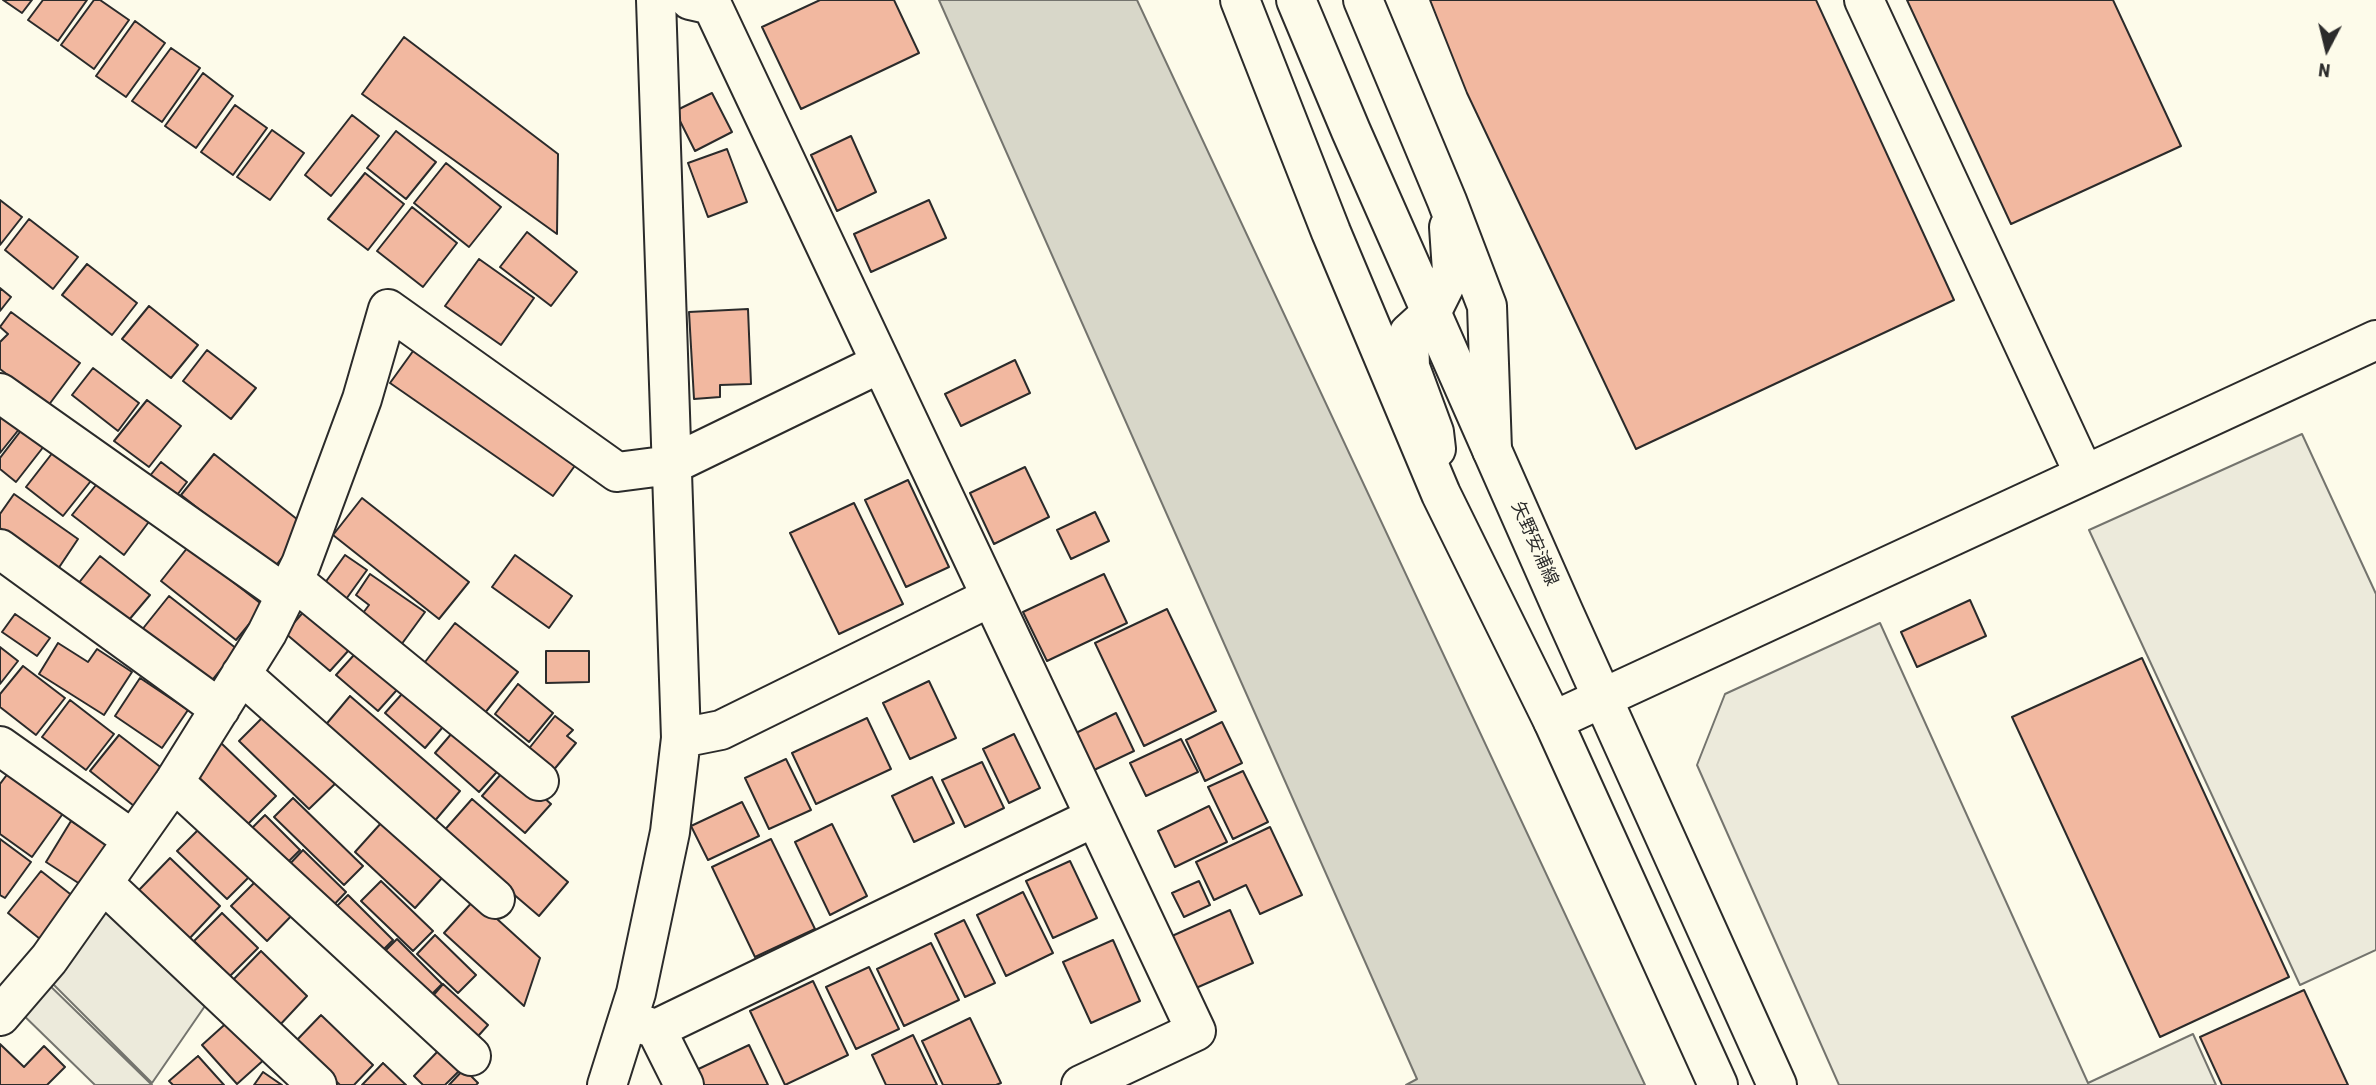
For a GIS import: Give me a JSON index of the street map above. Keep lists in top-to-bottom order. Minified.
{"streets":{"street":["矢野安浦線"]},"north":"bottom"}
